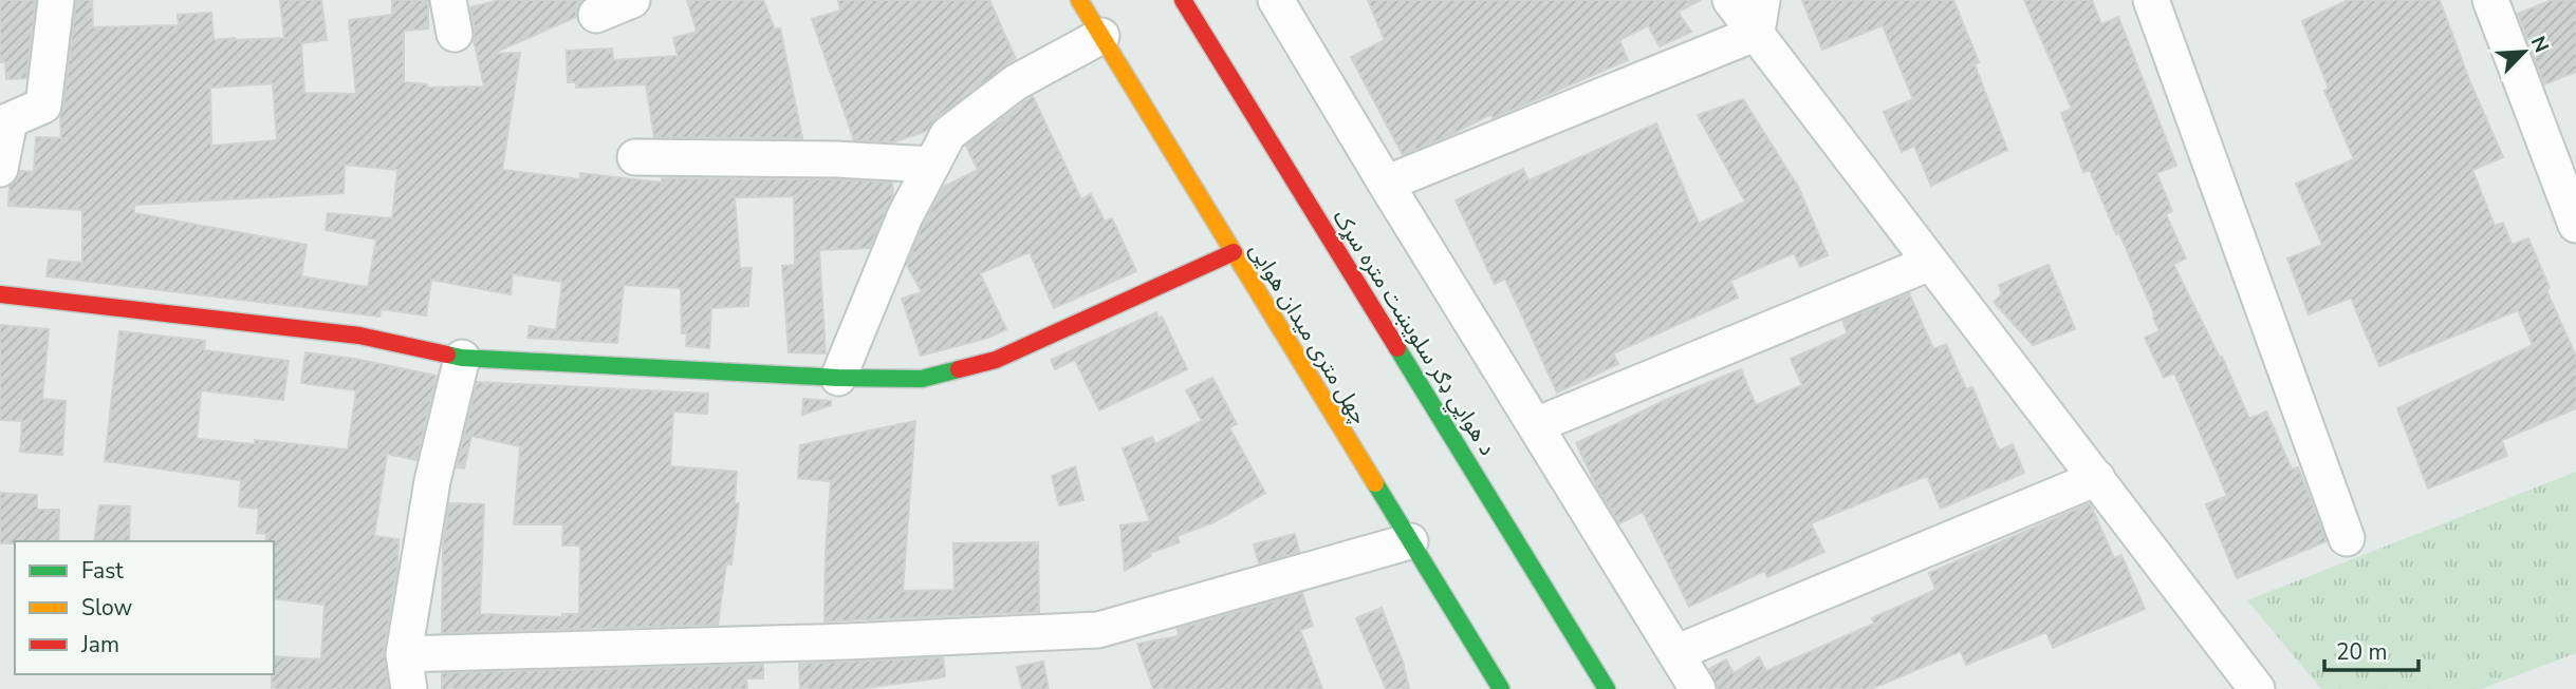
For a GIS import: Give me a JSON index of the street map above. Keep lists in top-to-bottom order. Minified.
{"streets":{"main road":["د هوايي ډګر سلویښت متره سړک","چهل متری میدان هوایی"]},"legend":["Fast","Slow","Jam"],"scale_bar":"20 m","north":"top right"}
